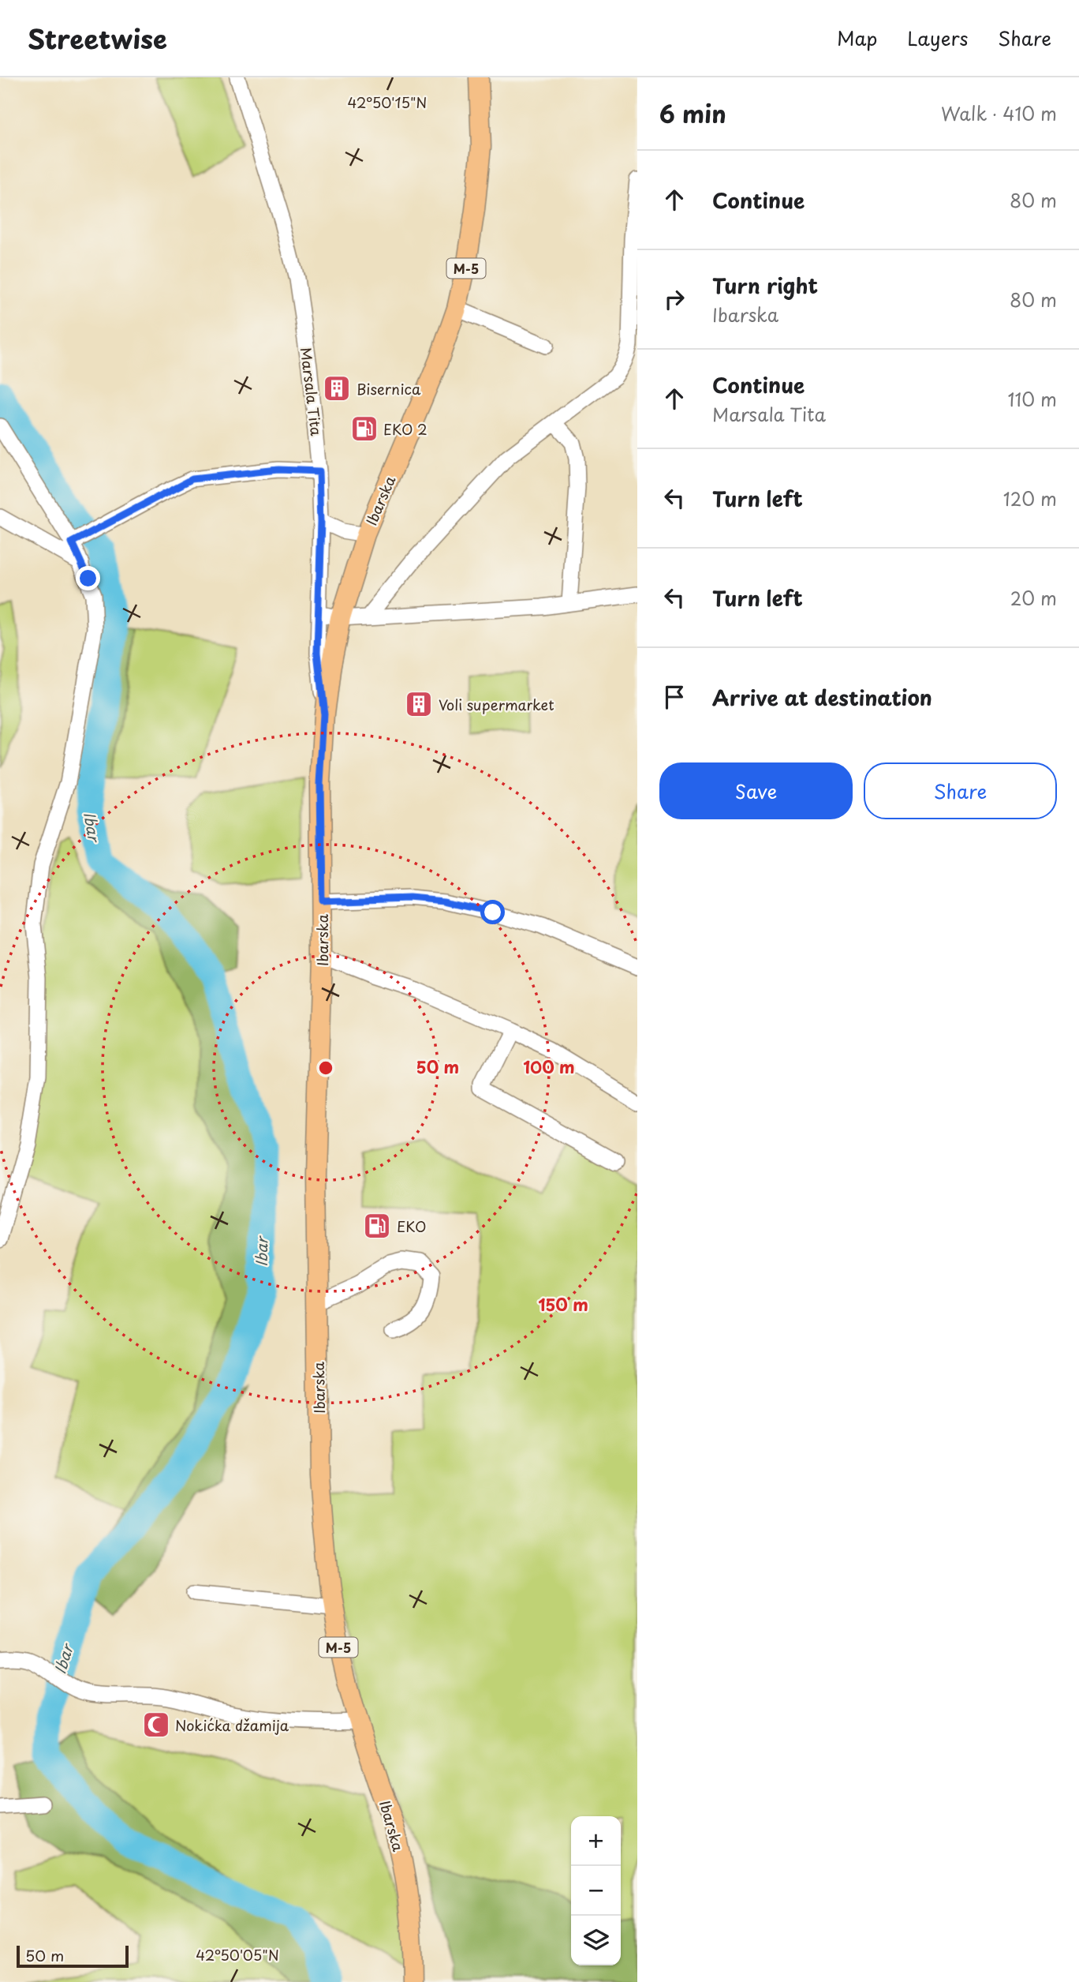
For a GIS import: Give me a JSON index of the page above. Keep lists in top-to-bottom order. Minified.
{"streets":{"main road":["M-5","Ibarska"],"street":["Marsala Tita"]},"crossings":[["Marsala Tita","Ibarska"]],"water":["Ibar"],"places":{"building":["Bisernica","Voli supermarket"],"fuel station":["EKO 2","EKO"],"mosque":["Nokićka džamija"]},"scale_bar":"50 m","page":{"header":"Streetwise","nav":["Map","Layers","Share"],"heading":["6 min","Walk · 410 m"],"list":[["Continue","80 m"],["Turn right","Ibarska","80 m"],["Continue","Marsala Tita","110 m"],["Turn left","120 m"],["Turn left","20 m"],"Arrive at destination"],"buttons":["Save","Share"],"map_buttons":["+","−"],"scale":"50 m"},"coordinates":["42°50'15\"N","42°50'05\"N"],"rings":["50 m","100 m","150 m"]}
